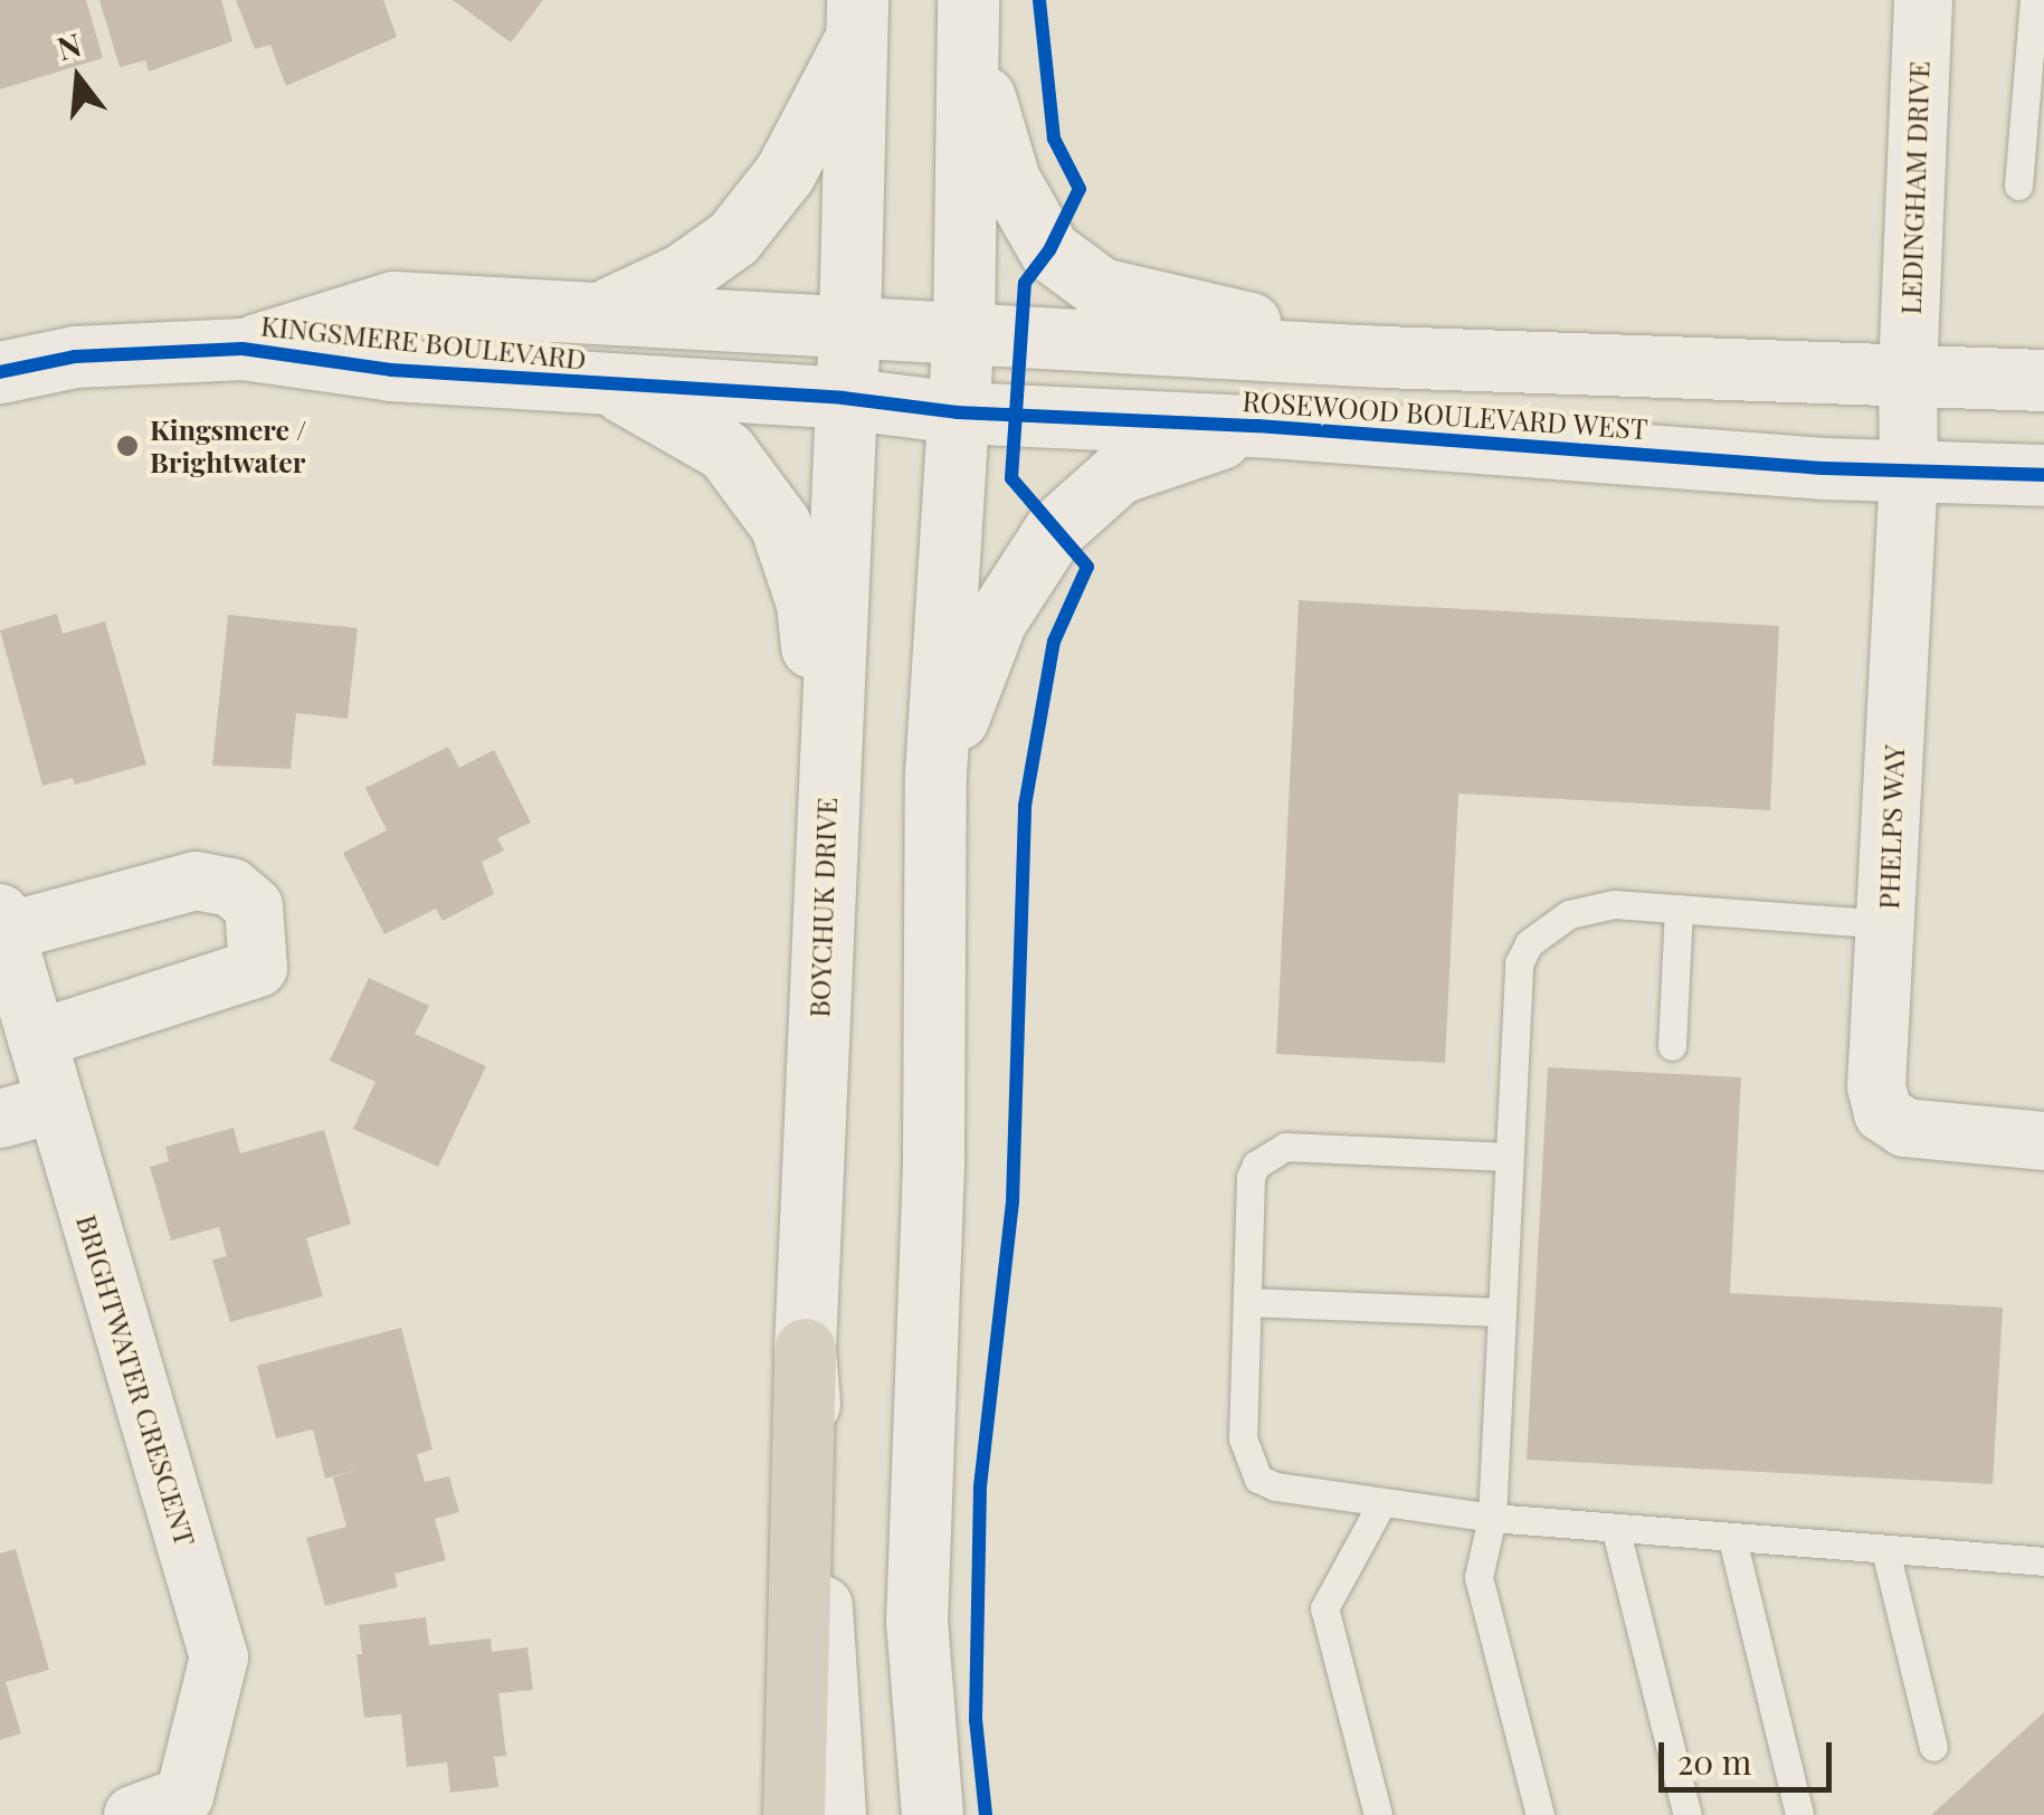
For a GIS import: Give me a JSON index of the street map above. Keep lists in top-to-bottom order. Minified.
{"streets":{"main road":["KINGSMERE BOULEVARD","ROSEWOOD BOULEVARD WEST","BOYCHUK DRIVE"],"street":["LEDINGHAM DRIVE","PHELPS WAY","BRIGHTWATER CRESCENT"]},"crossings":[["LEDINGHAM DRIVE","ROSEWOOD BOULEVARD WEST"],["LEDINGHAM DRIVE","PHELPS WAY"],["KINGSMERE BOULEVARD","ROSEWOOD BOULEVARD WEST"],["KINGSMERE BOULEVARD","BOYCHUK DRIVE"],["ROSEWOOD BOULEVARD WEST","PHELPS WAY"],["ROSEWOOD BOULEVARD WEST","BOYCHUK DRIVE"]],"places":["Kingsmere / Brightwater"],"scale_bar":"20 m","north":"top"}
